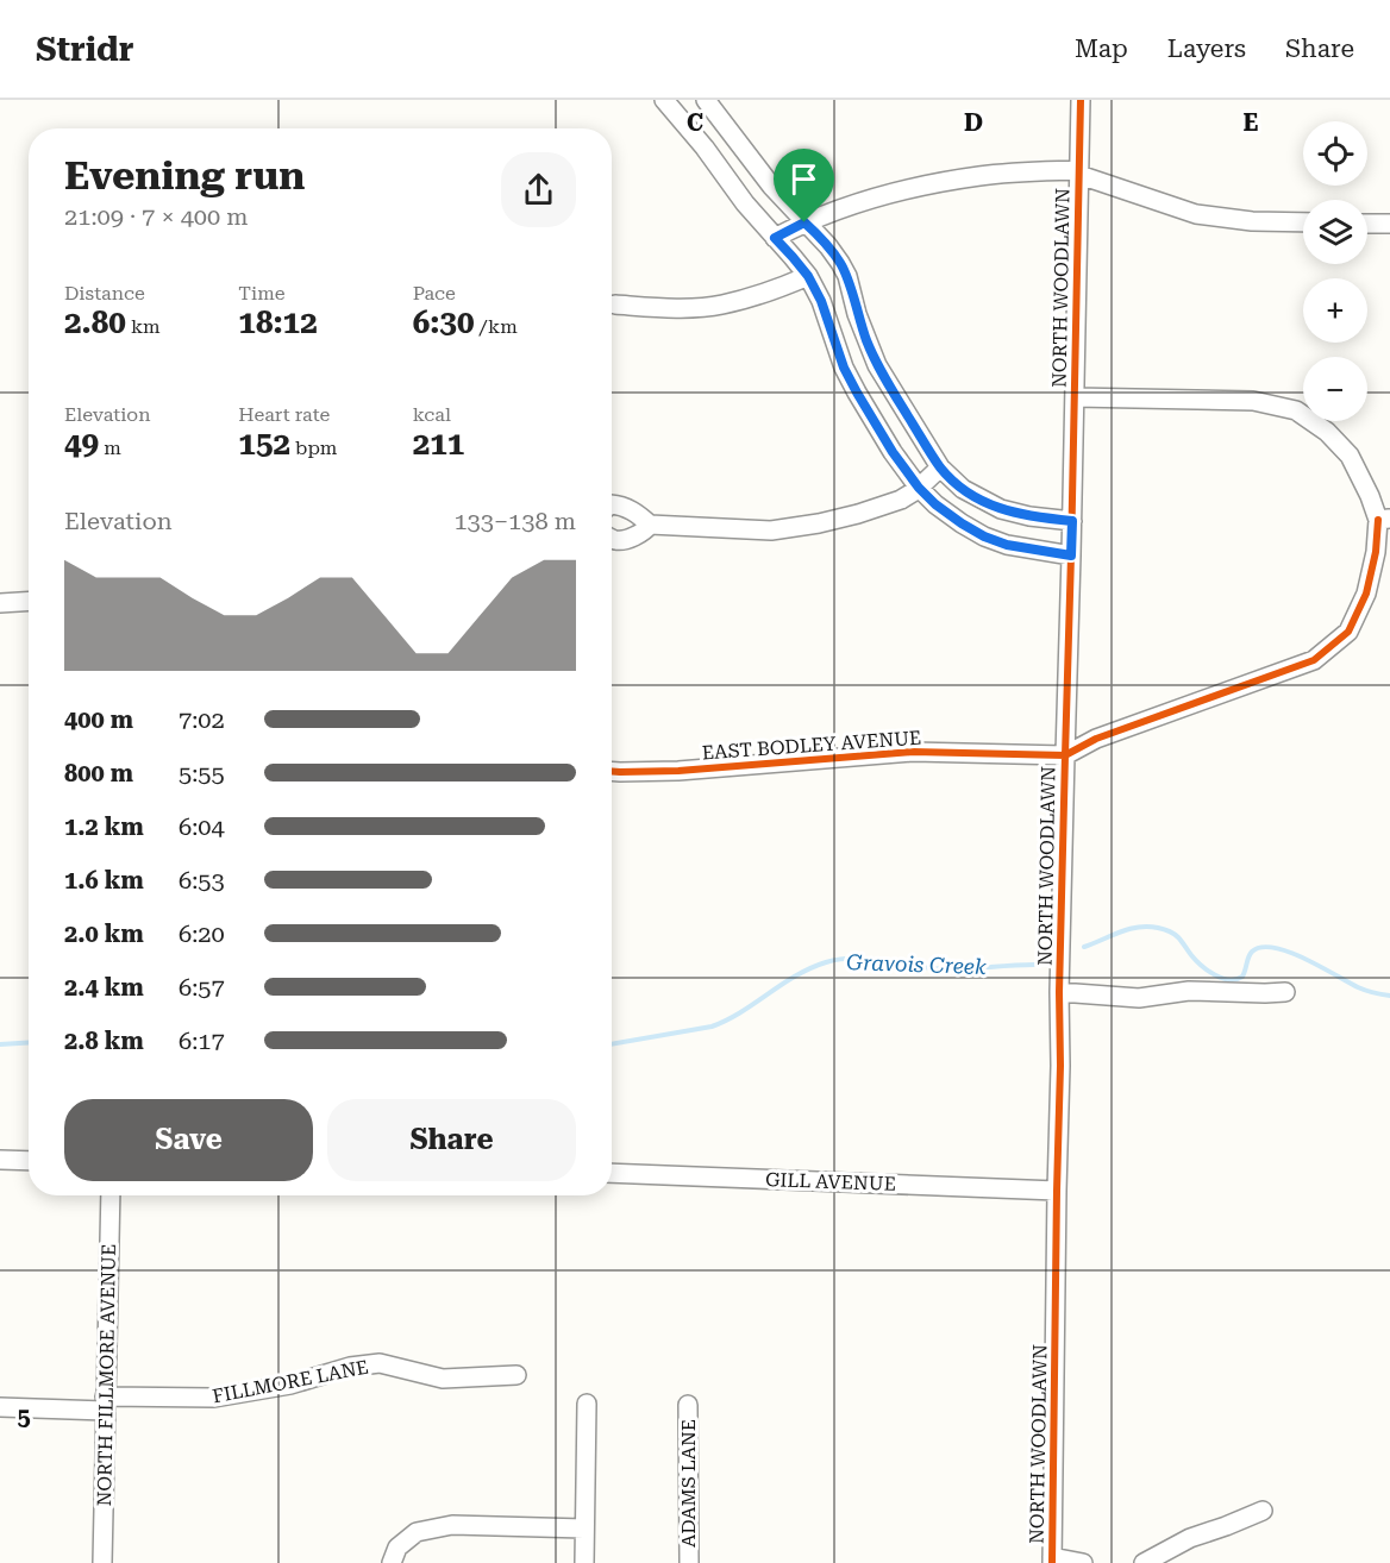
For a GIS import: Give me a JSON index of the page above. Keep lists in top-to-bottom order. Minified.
{"streets":{"street":["NORTH WOODLAWN","EAST BODLEY AVENUE","GILL AVENUE","NORTH FILLMORE AVENUE","FILLMORE LANE","ADAMS LANE"]},"crossings":[["NORTH WOODLAWN","EAST BODLEY AVENUE"],["NORTH WOODLAWN","GILL AVENUE"],["NORTH FILLMORE AVENUE","FILLMORE LANE"]],"water":["Gravois Creek"],"page":{"header":"Stridr","nav":["Map","Layers","Share"],"map_buttons":["+","−"],"heading":["Evening run","21:09 · 7 × 400 m"],"stats":[["Distance","2.80 km"],["Time","18:12"],["Pace","6:30 /km"],["Elevation","49 m"],["Heart rate","152 bpm"],["kcal","211"]],"chart":["Elevation","133–138 m"],"list":[{"name":"400 m","note":"7:02"},{"name":"800 m","note":"5:55"},{"name":"1.2 km","note":"6:04"},{"name":"1.6 km","note":"6:53"},{"name":"2.0 km","note":"6:20"},{"name":"2.4 km","note":"6:57"},{"name":"2.8 km","note":"6:17"}],"buttons":["Save","Share"]},"grid":{"columns":["C","D","E"],"rows":["5"]}}
